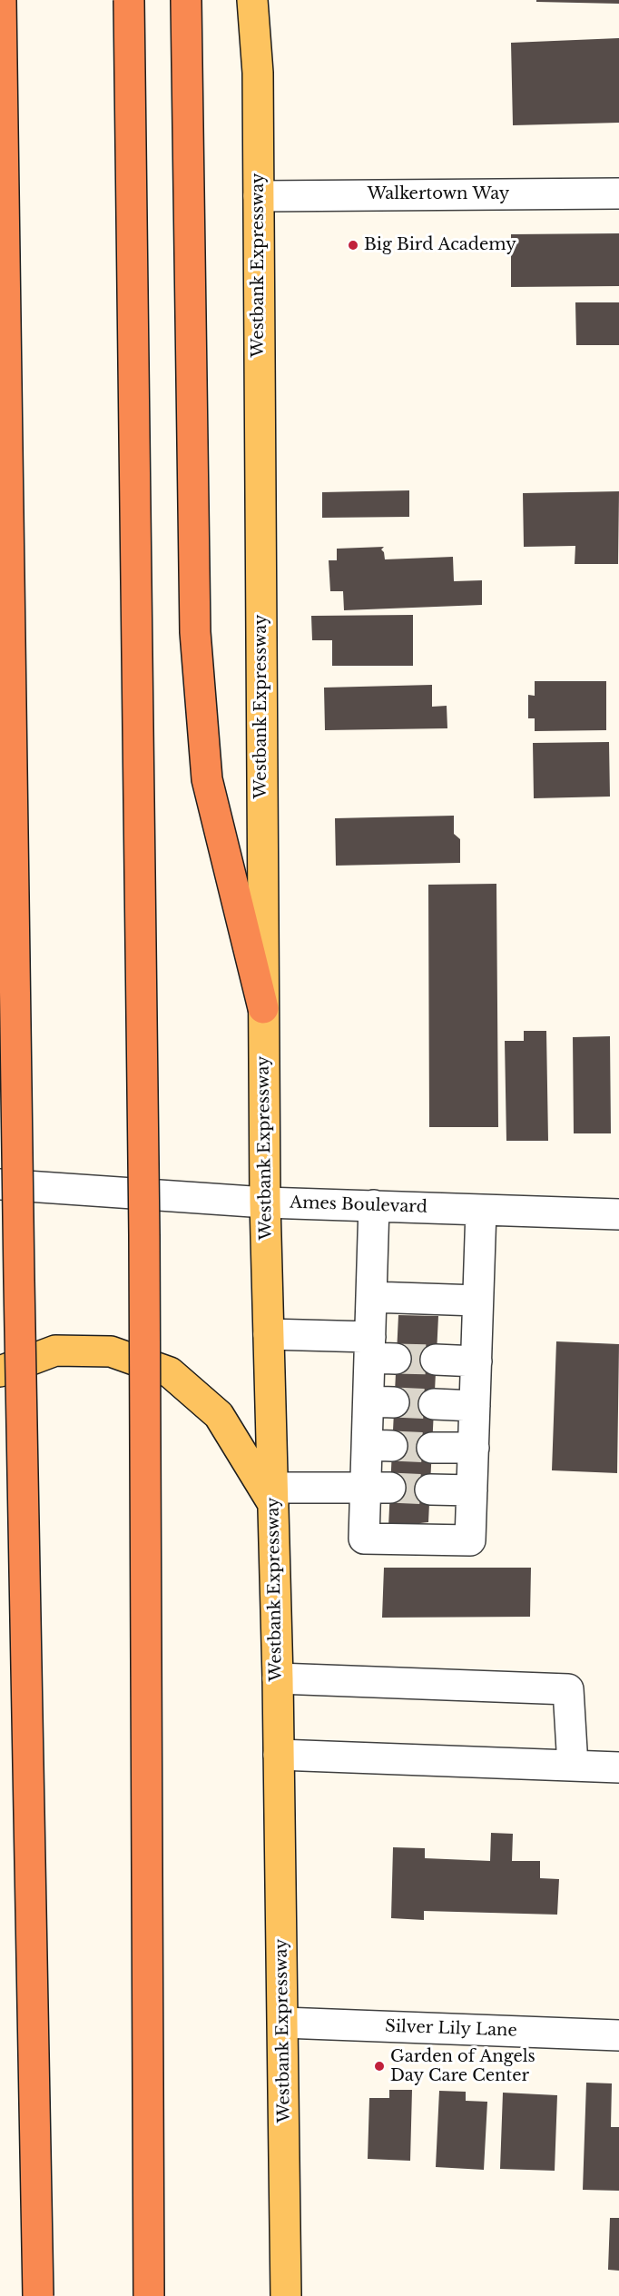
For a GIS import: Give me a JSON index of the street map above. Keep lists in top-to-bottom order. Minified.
{"streets":{"main road":["Westbank Expressway"],"street":["Walkertown Way","Ames Boulevard","Silver Lily Lane"]},"crossings":[["Walkertown Way","Westbank Expressway"],["Westbank Expressway","Ames Boulevard"],["Westbank Expressway","Silver Lily Lane"]],"places":["Big Bird Academy","Garden of Angels Day Care Center"]}
